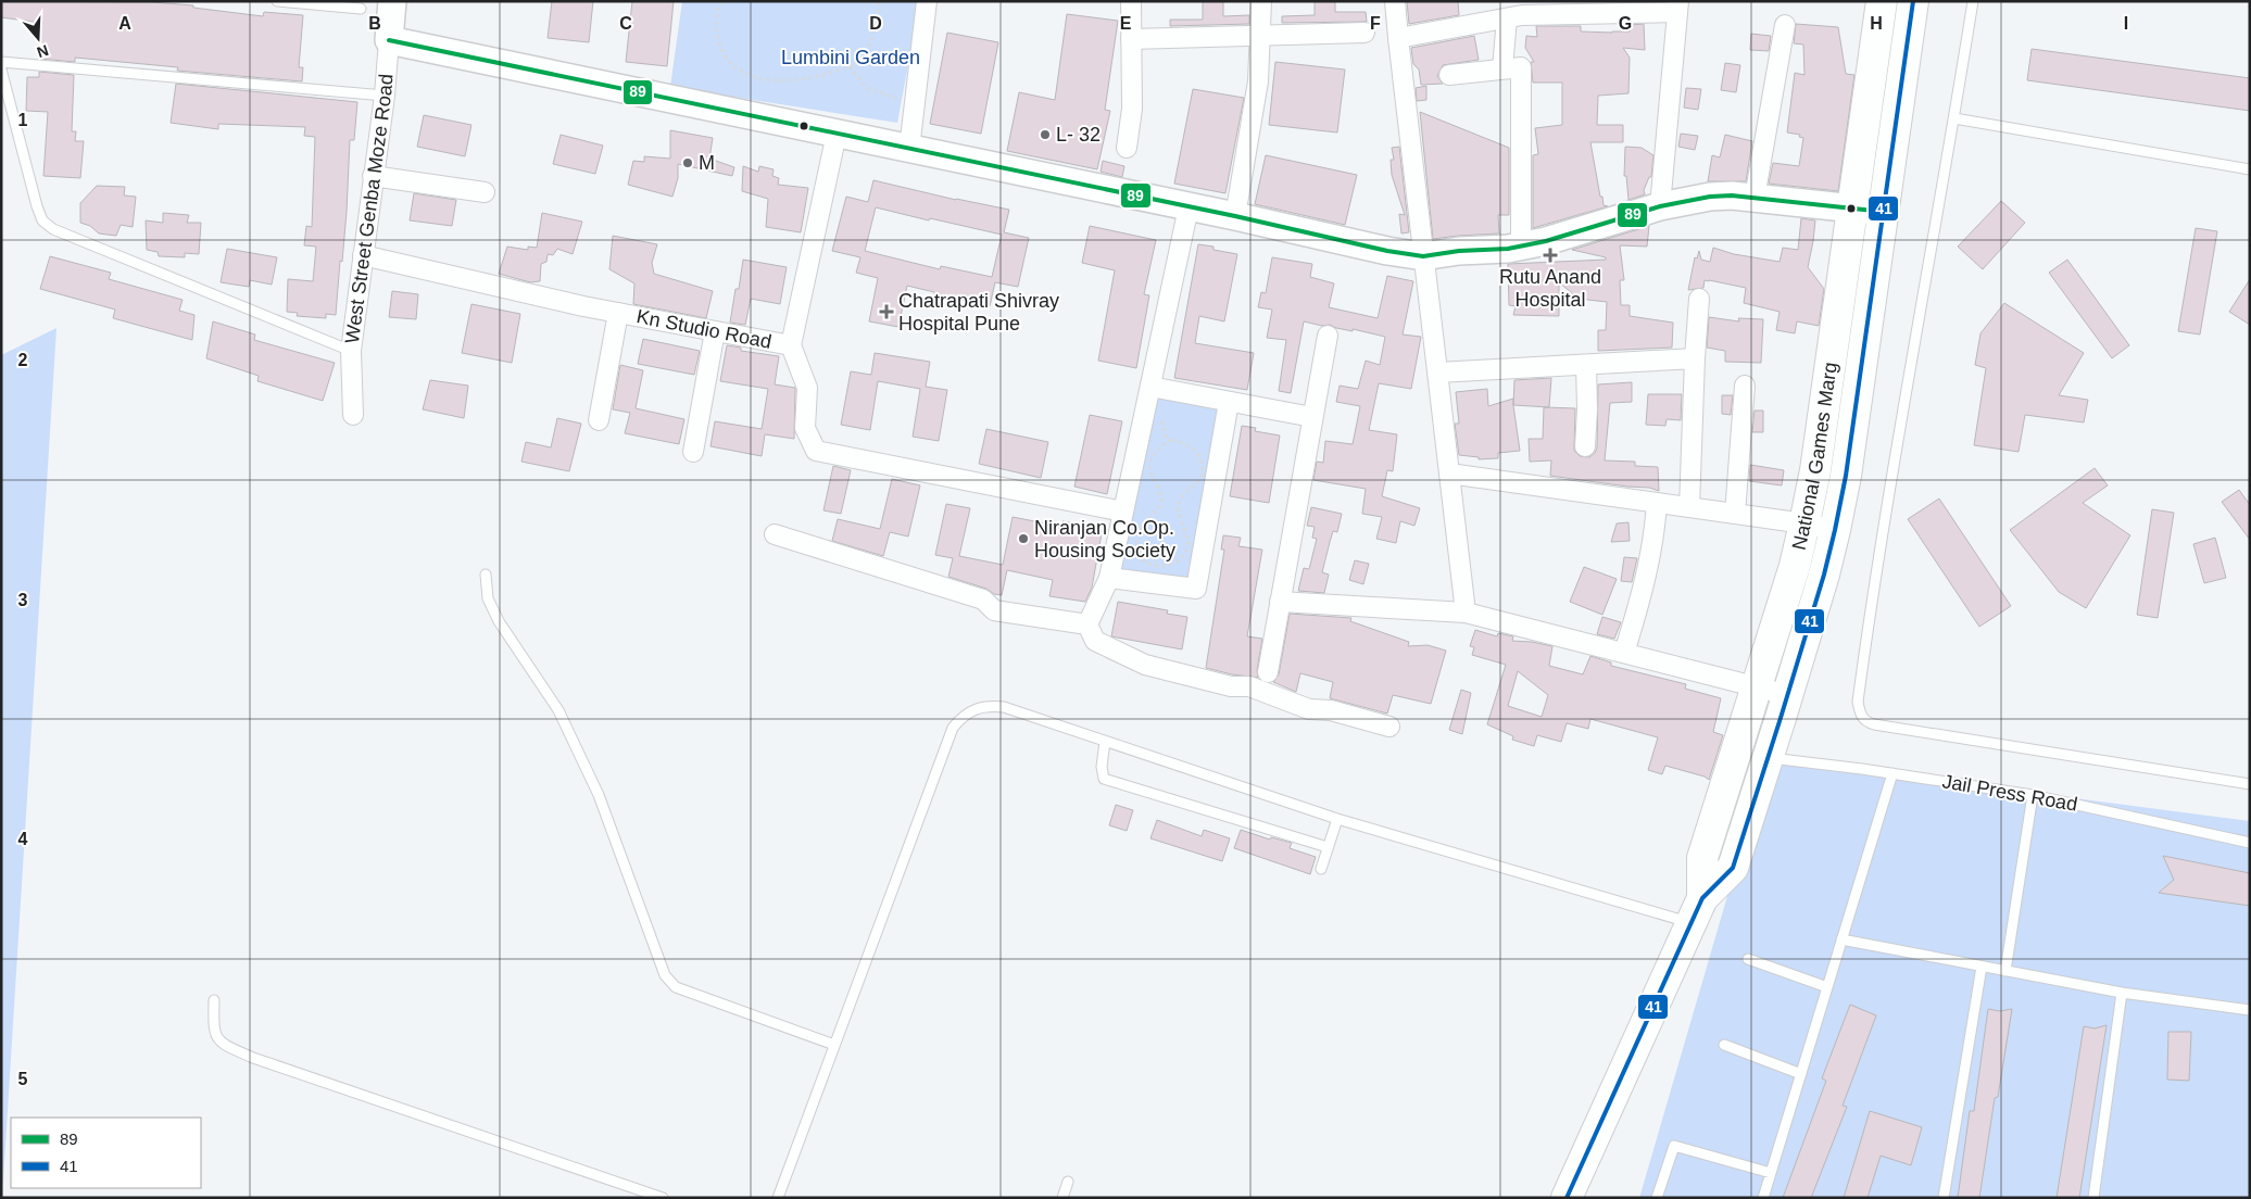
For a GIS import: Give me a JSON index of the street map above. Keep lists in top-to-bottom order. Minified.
{"streets":{"main road":["National Games Marg"],"street":["West Street Genba Moze Road","Kn Studio Road"],"lane":["Jail Press Road"]},"crossings":[["West Street Genba Moze Road","Kn Studio Road"],["National Games Marg","Jail Press Road"]],"parks":["Lumbini Garden"],"places":{"other":["L- 32","M","Niranjan Co.Op. Housing Society"],"health":["Rutu Anand Hospital","Chatrapati Shivray Hospital Pune"]},"lines":["transit line 41","transit line 89"],"legend":["89","41"],"north":"bottom","grid":{"columns":["A","B","C","D","E","F","G","H","I"],"rows":["1","2","3","4","5"]}}
